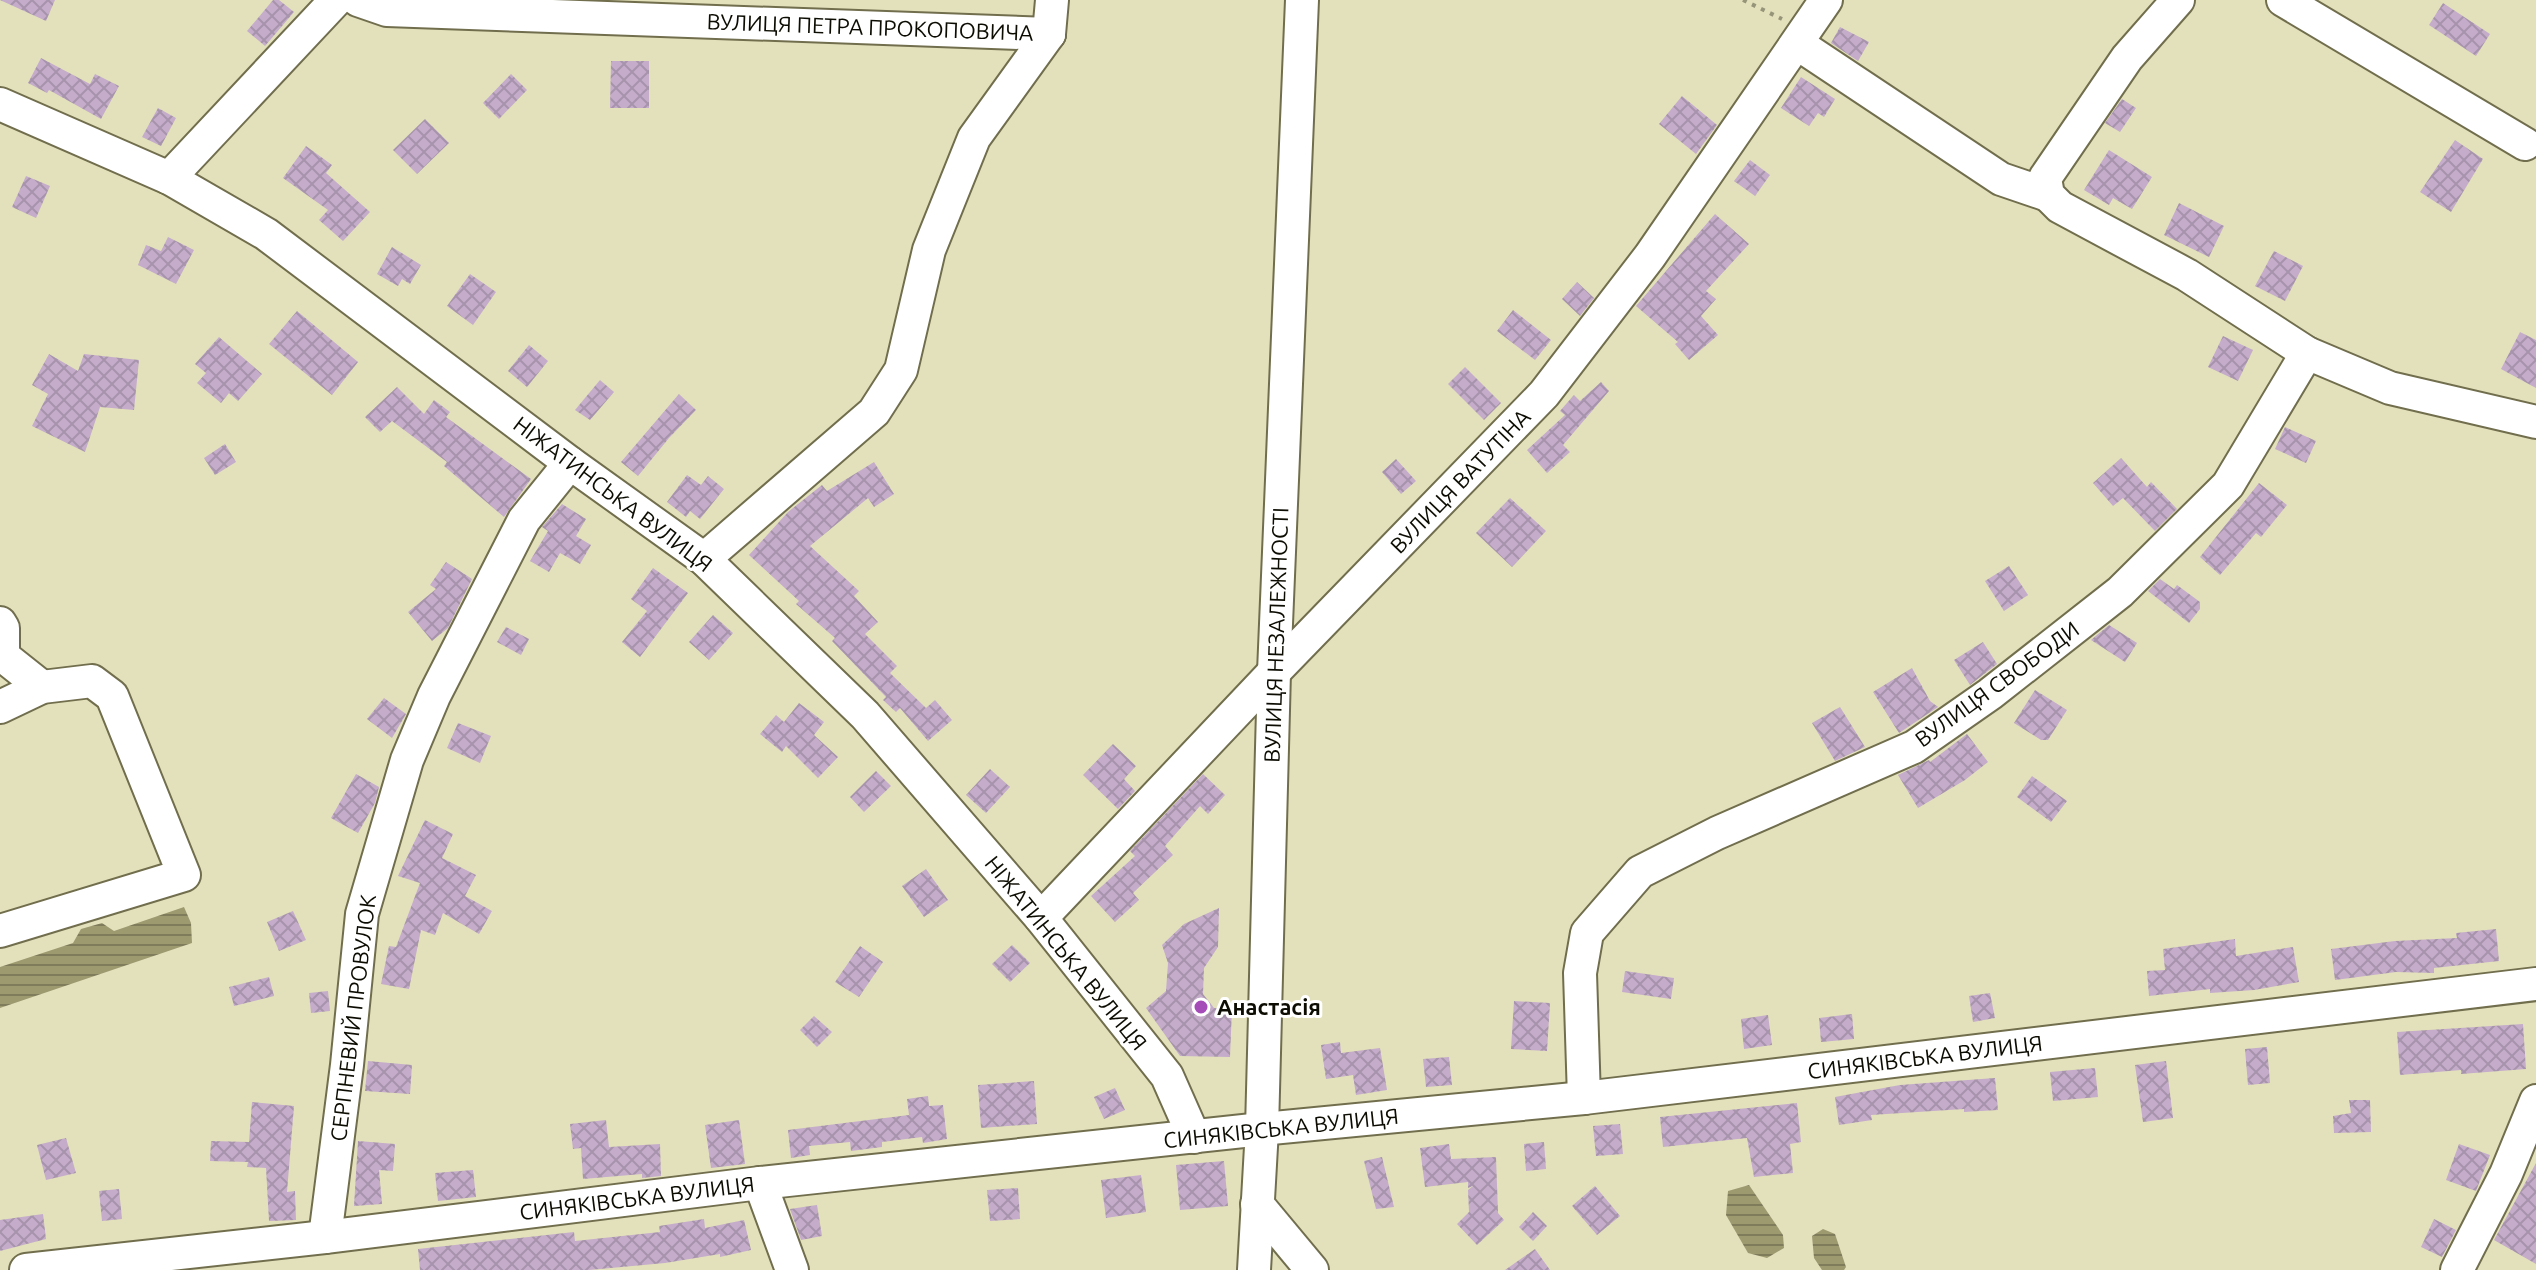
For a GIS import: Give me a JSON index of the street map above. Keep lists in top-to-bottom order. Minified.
{"streets":{"street":["ВУЛИЦЯ ПЕТРА ПРОКОПОВИЧА","ВУЛИЦЯ ВАТУТІНА","НІЖАТИНСЬКА ВУЛИЦЯ","ВУЛИЦЯ НЕЗАЛЕЖНОСТІ","ВУЛИЦЯ СВОБОДИ","СЕРПНЕВИЙ ПРОВУЛОК","СИНЯКІВСЬКА ВУЛИЦЯ"]},"crossings":[["ВУЛИЦЯ ВАТУТІНА","НІЖАТИНСЬКА ВУЛИЦЯ"],["ВУЛИЦЯ ВАТУТІНА","ВУЛИЦЯ НЕЗАЛЕЖНОСТІ"],["НІЖАТИНСЬКА ВУЛИЦЯ","СЕРПНЕВИЙ ПРОВУЛОК"],["НІЖАТИНСЬКА ВУЛИЦЯ","СИНЯКІВСЬКА ВУЛИЦЯ"],["ВУЛИЦЯ НЕЗАЛЕЖНОСТІ","СИНЯКІВСЬКА ВУЛИЦЯ"],["ВУЛИЦЯ СВОБОДИ","СИНЯКІВСЬКА ВУЛИЦЯ"],["СЕРПНЕВИЙ ПРОВУЛОК","СИНЯКІВСЬКА ВУЛИЦЯ"]],"places":["Анастасія"]}
